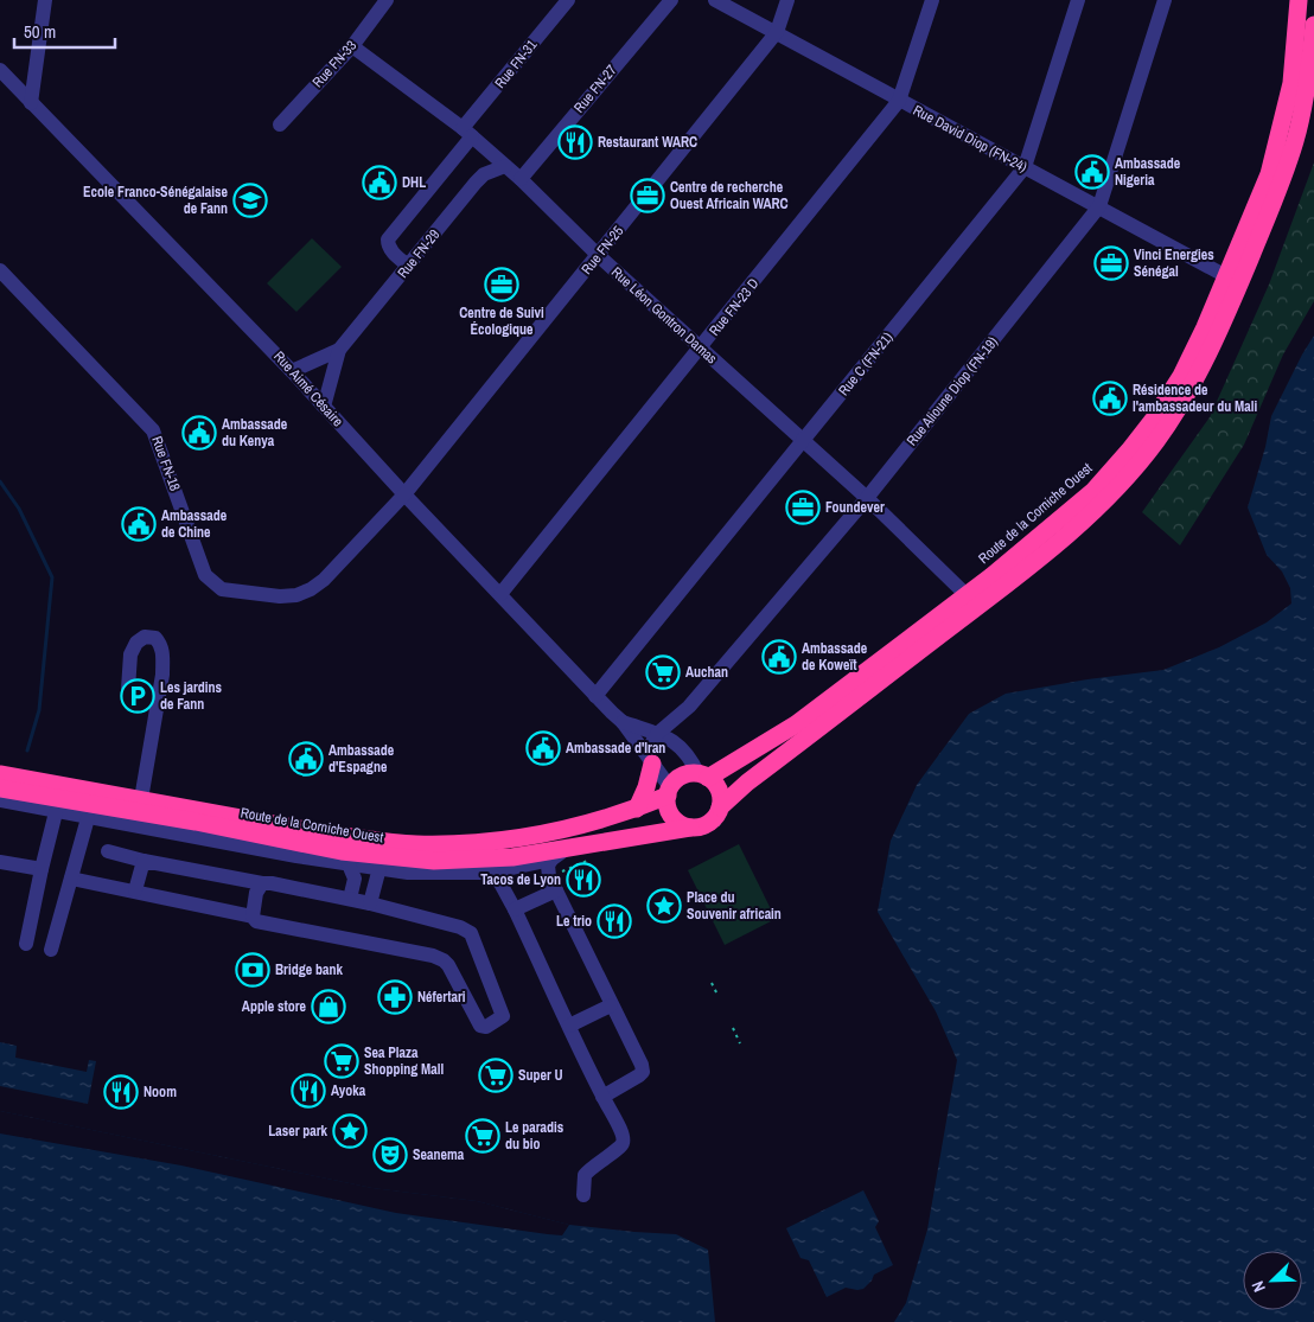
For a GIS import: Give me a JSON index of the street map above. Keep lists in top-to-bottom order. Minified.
{"streets":{"highway":["Route de la Corniche Ouest"],"street":["Rue FN-33","Rue FN-31","Rue FN-27","Rue David Diop (FN-24)","Rue FN-25","Rue FN-29","Rue FN-23 D","Rue Léon Gontron Damas","Rue C (FN-21)","Rue Aimé Césaire","Rue Alioune Diop (FN-19)","Rue FN-18"]},"crossings":[["Rue FN-33","Rue Léon Gontron Damas"],["Rue FN-31","Rue FN-29"],["Rue FN-31","Rue Léon Gontron Damas"],["Rue FN-27","Rue Léon Gontron Damas"],["Rue David Diop (FN-24)","Rue FN-25"],["Rue David Diop (FN-24)","Rue FN-23 D"],["Rue David Diop (FN-24)","Rue C (FN-21)"],["Rue David Diop (FN-24)","Rue Alioune Diop (FN-19)"],["Rue David Diop (FN-24)","Route de la Corniche Ouest"],["Rue FN-25","Rue Léon Gontron Damas"],["Rue FN-25","Rue Aimé Césaire"],["Rue FN-25","Rue FN-18"],["Rue FN-29","Rue Léon Gontron Damas"],["Rue FN-23 D","Rue Léon Gontron Damas"],["Rue FN-23 D","Rue Aimé Césaire"],["Rue Léon Gontron Damas","Rue C (FN-21)"],["Rue Léon Gontron Damas","Rue Alioune Diop (FN-19)"],["Rue Léon Gontron Damas","Route de la Corniche Ouest"],["Rue C (FN-21)","Rue Aimé Césaire"],["Rue Aimé Césaire","Rue FN-18"],["Rue Aimé Césaire","Route de la Corniche Ouest"]],"places":{"restaurant":["Restaurant WARC","Tacos de Lyon","Le trio","Ayoka","Noom"],"public building":["Ambassade Nigeria","DHL","Résidence de l'ambassadeur du Mali","Ambassade du Kenya","Ambassade de Chine","Ambassade de Koweït","Ambassade d'Iran","Ambassade d'Espagne"],"office":["Centre de recherche Ouest Africain WARC","Vinci Energies Sénégal","Centre de Suivi Écologique","Foundever"],"school or university":["Ecole Franco-Sénégalaise de Fann"],"supermarket":["Auchan","Sea Plaza Shopping Mall","Super U","Le paradis du bio"],"parking":["Les jardins de Fann"],"place":["Place du Souvenir africain","Laser park"],"bank":["Bridge bank"],"pharmacy":["Néfertari"],"shop":["Apple store"],"theatre":["Seanema"]},"scale_bar":"50 m","north":"bottom left"}
